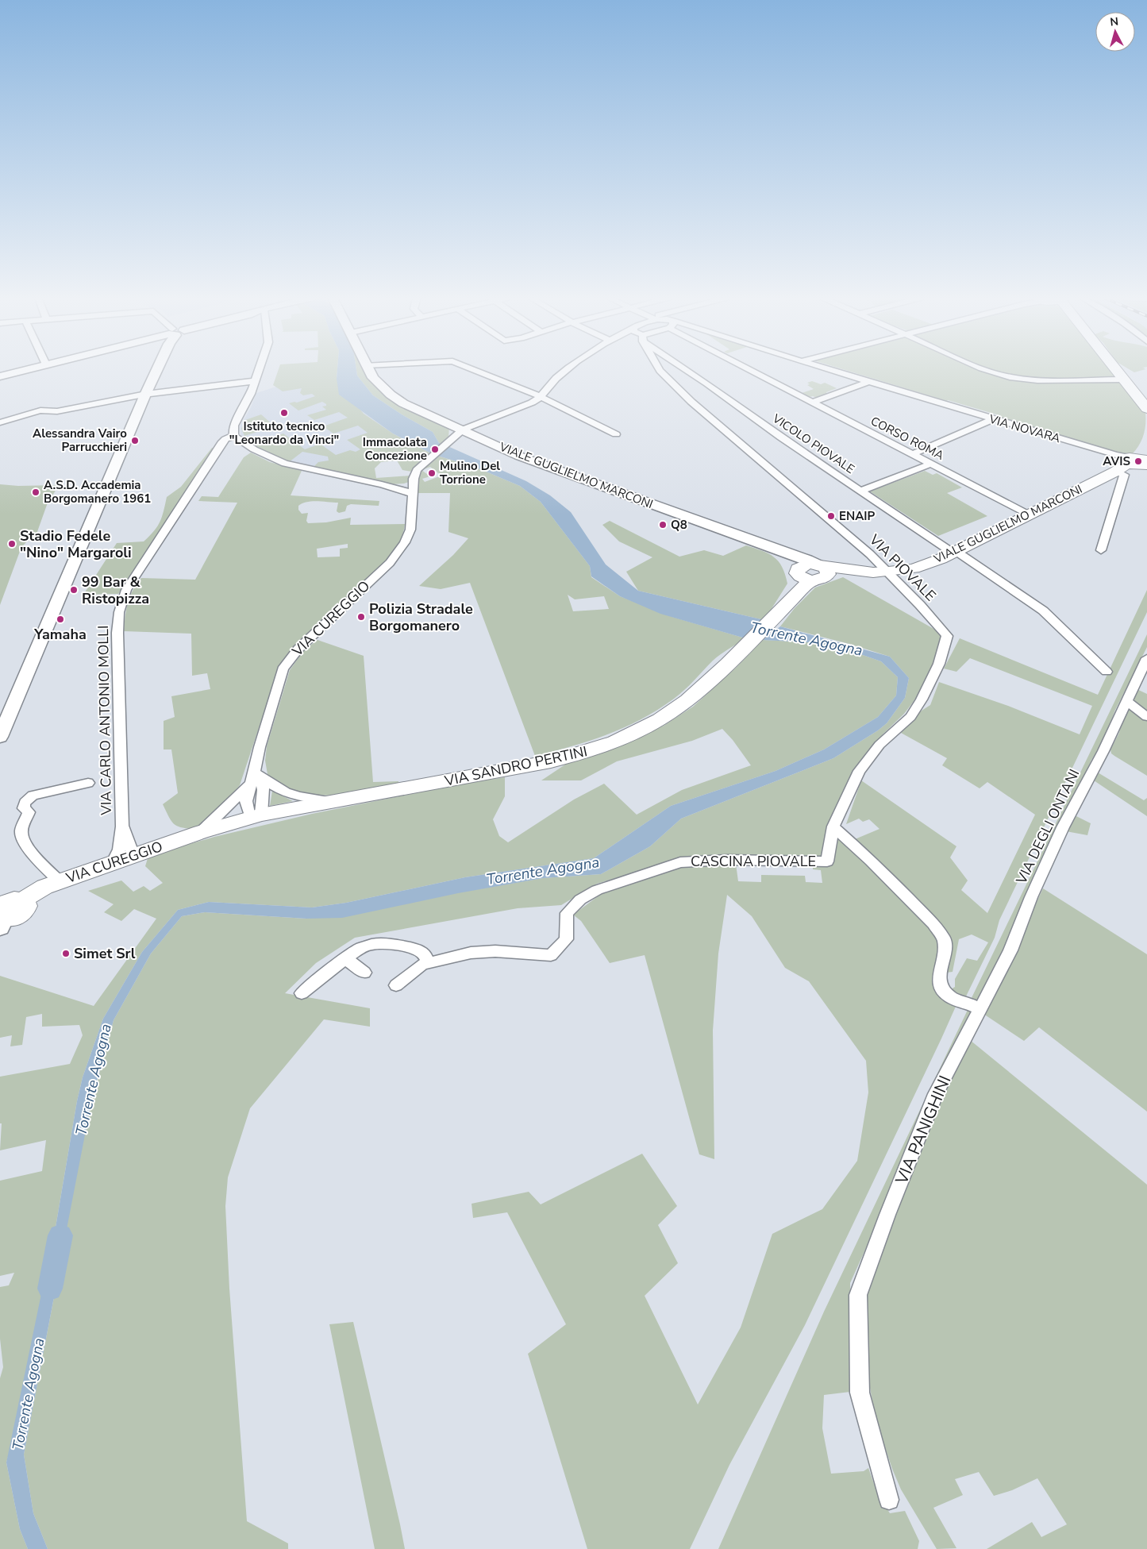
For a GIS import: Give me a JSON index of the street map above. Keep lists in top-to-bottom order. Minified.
{"streets":{"main road":["VIALE GUGLIELMO MARCONI","VIA CUREGGIO","VIA SANDRO PERTINI"],"street":["VIA NOVARA","CORSO ROMA","VICOLO PIOVALE","VIA PIOVALE","VIA CARLO ANTONIO MOLLI","VIA DEGLI ONTANI","CASCINA PIOVALE","VIA PANIGHINI"]},"crossings":[["VIA NOVARA","VIALE GUGLIELMO MARCONI"],["CORSO ROMA","VIALE GUGLIELMO MARCONI"],["VICOLO PIOVALE","VIALE GUGLIELMO MARCONI"],["VIALE GUGLIELMO MARCONI","VIA PIOVALE"],["VIALE GUGLIELMO MARCONI","VIA CUREGGIO"],["VIALE GUGLIELMO MARCONI","VIA SANDRO PERTINI"],["VIA PIOVALE","CASCINA PIOVALE"],["VIA CUREGGIO","VIA CARLO ANTONIO MOLLI"],["VIA CUREGGIO","VIA SANDRO PERTINI"],["VIA DEGLI ONTANI","VIA PANIGHINI"]],"water":["Torrente Agogna"],"places":["Istituto tecnico \"Leonardo da Vinci\"","Alessandra Vairo Parrucchieri","Immacolata Concezione","AVIS","Mulino Del Torrione","A.S.D. Accademia Borgomanero 1961","ENAIP","Q8","Stadio Fedele \"Nino\" Margaroli","99 Bar & Ristopizza","Polizia Stradale Borgomanero","Yamaha","Simet Srl"],"north":"top"}
